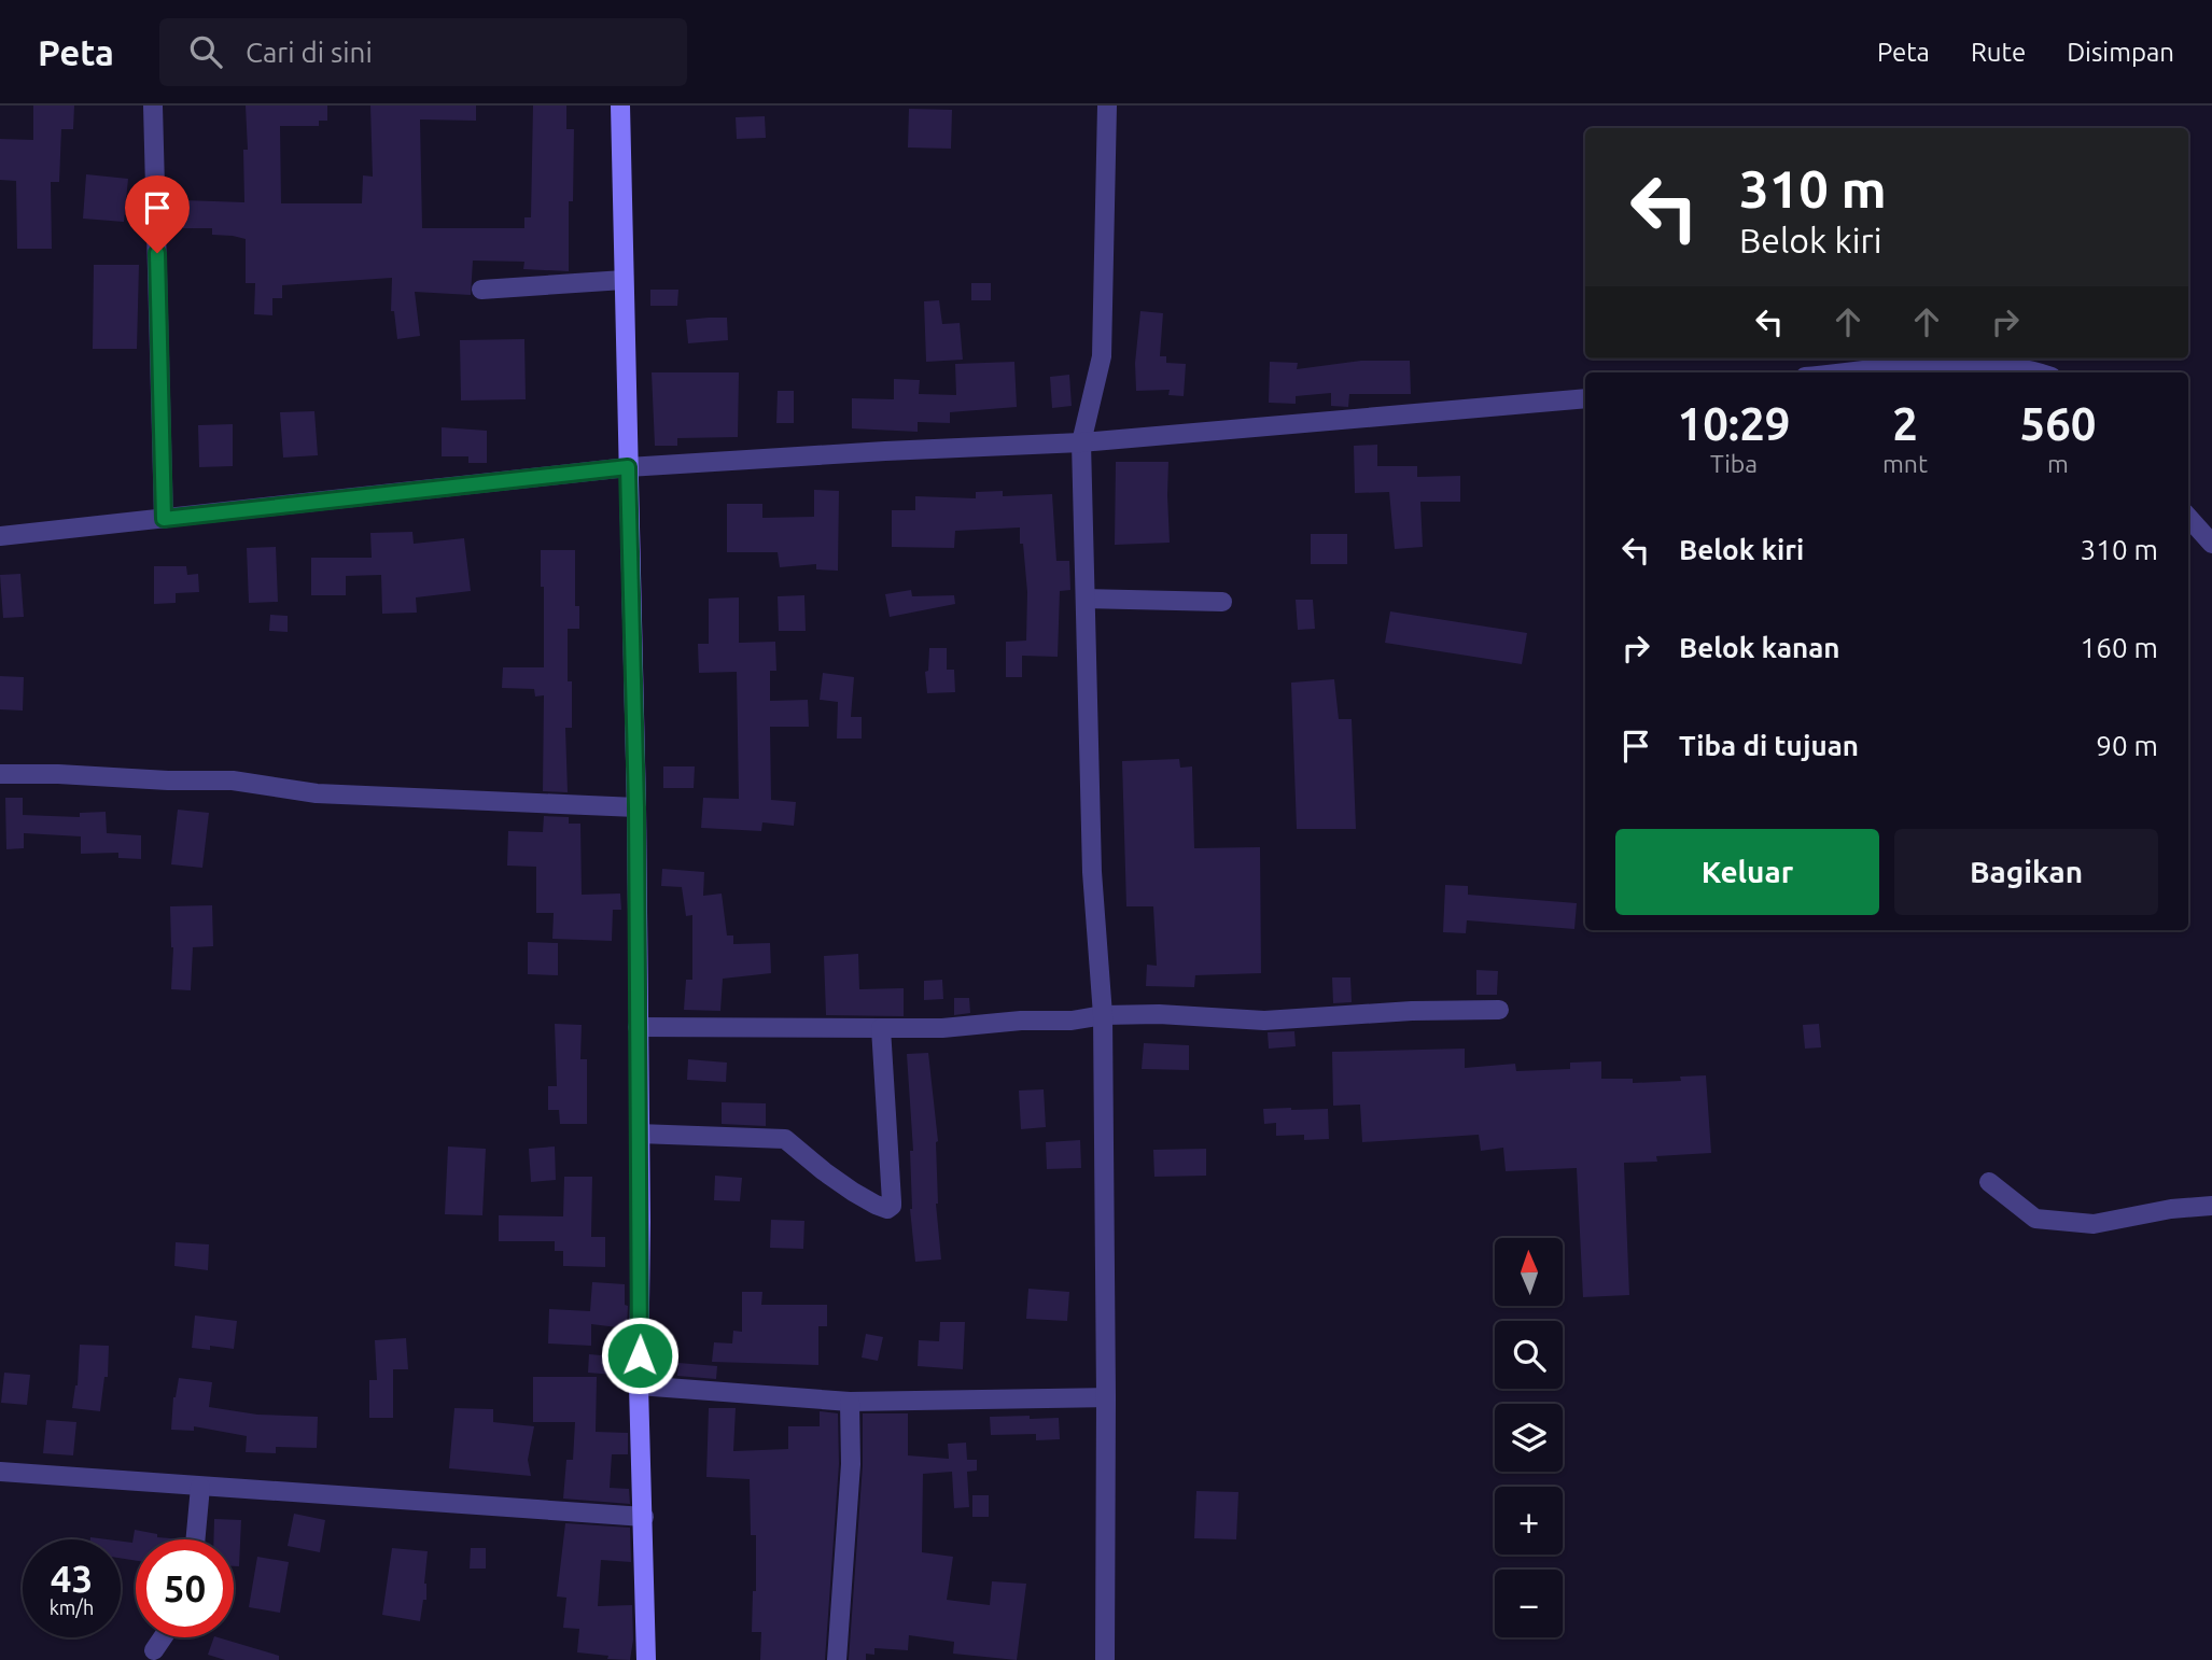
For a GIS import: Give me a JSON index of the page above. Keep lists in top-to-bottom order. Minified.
{"north":"top","page":{"header":"Peta","search":"Cari di sini","nav":["Peta","Rute","Disimpan"],"turn":["310 m","Belok kiri"],"eta":["10:29","Tiba","2","mnt","560","m"],"list":[{"name":"Belok kiri","value":"310 m"},{"name":"Belok kanan","value":"160 m"},{"name":"Tiba di tujuan","value":"90 m"}],"buttons":["Keluar","Bagikan"],"map_buttons":["+","−"],"speed":"43 km/h","limit":"50"}}
